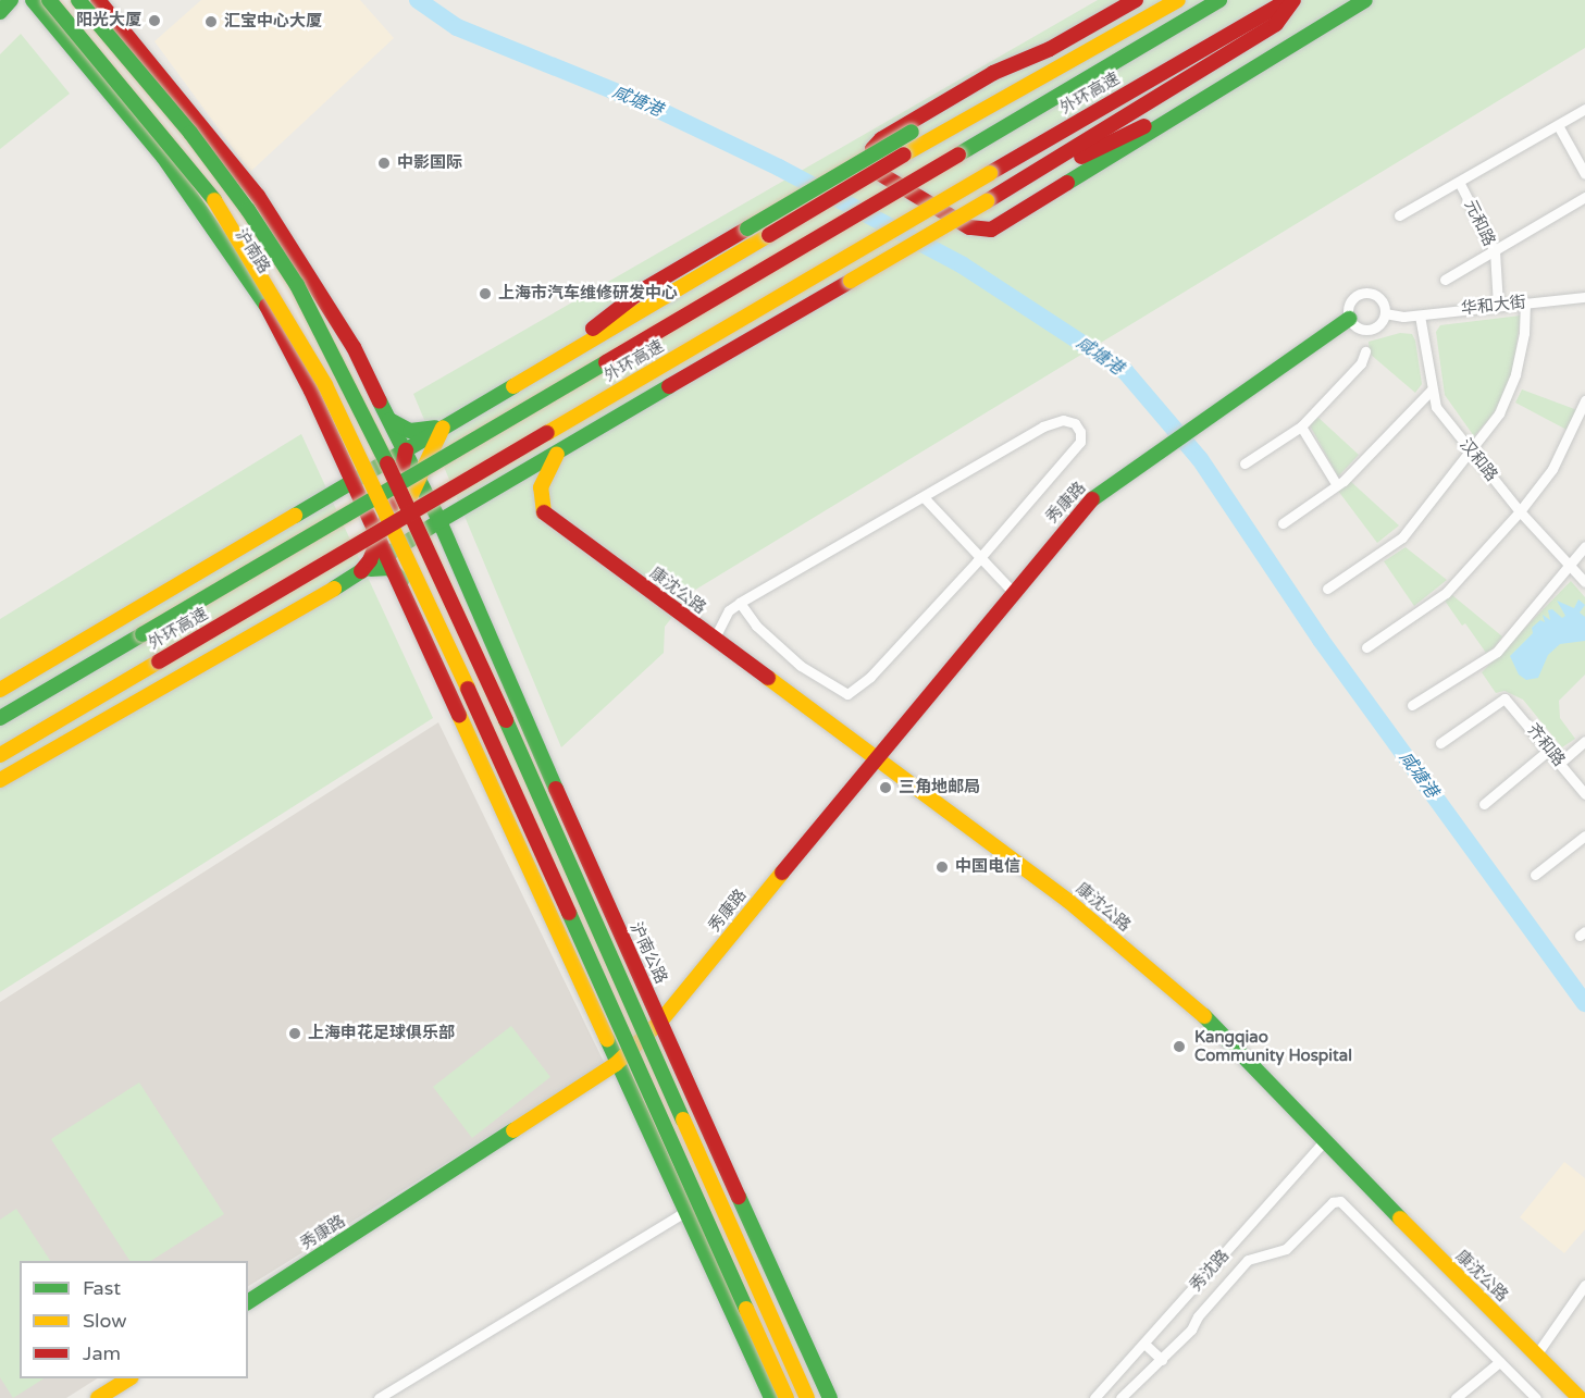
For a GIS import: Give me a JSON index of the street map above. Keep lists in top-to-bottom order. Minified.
{"streets":{"main road":["外环高速","沪南路","秀康路","康沈公路","沪南公路"],"street":["元和路","华和大街","汉和路","齐和路","秀沈路"]},"crossings":[["元和路","华和大街"],["华和大街","汉和路"],["华和大街","秀康路"],["秀康路","康沈公路"],["秀康路","沪南公路"],["康沈公路","秀沈路"]],"water":["咸塘港"],"places":["阳光大厦","汇宝中心大厦","中影国际","上海市汽车维修研发中心","三角地邮局","中国电信","上海申花足球俱乐部","Kangqiao Community Hospital"],"legend":["Fast","Slow","Jam"]}
